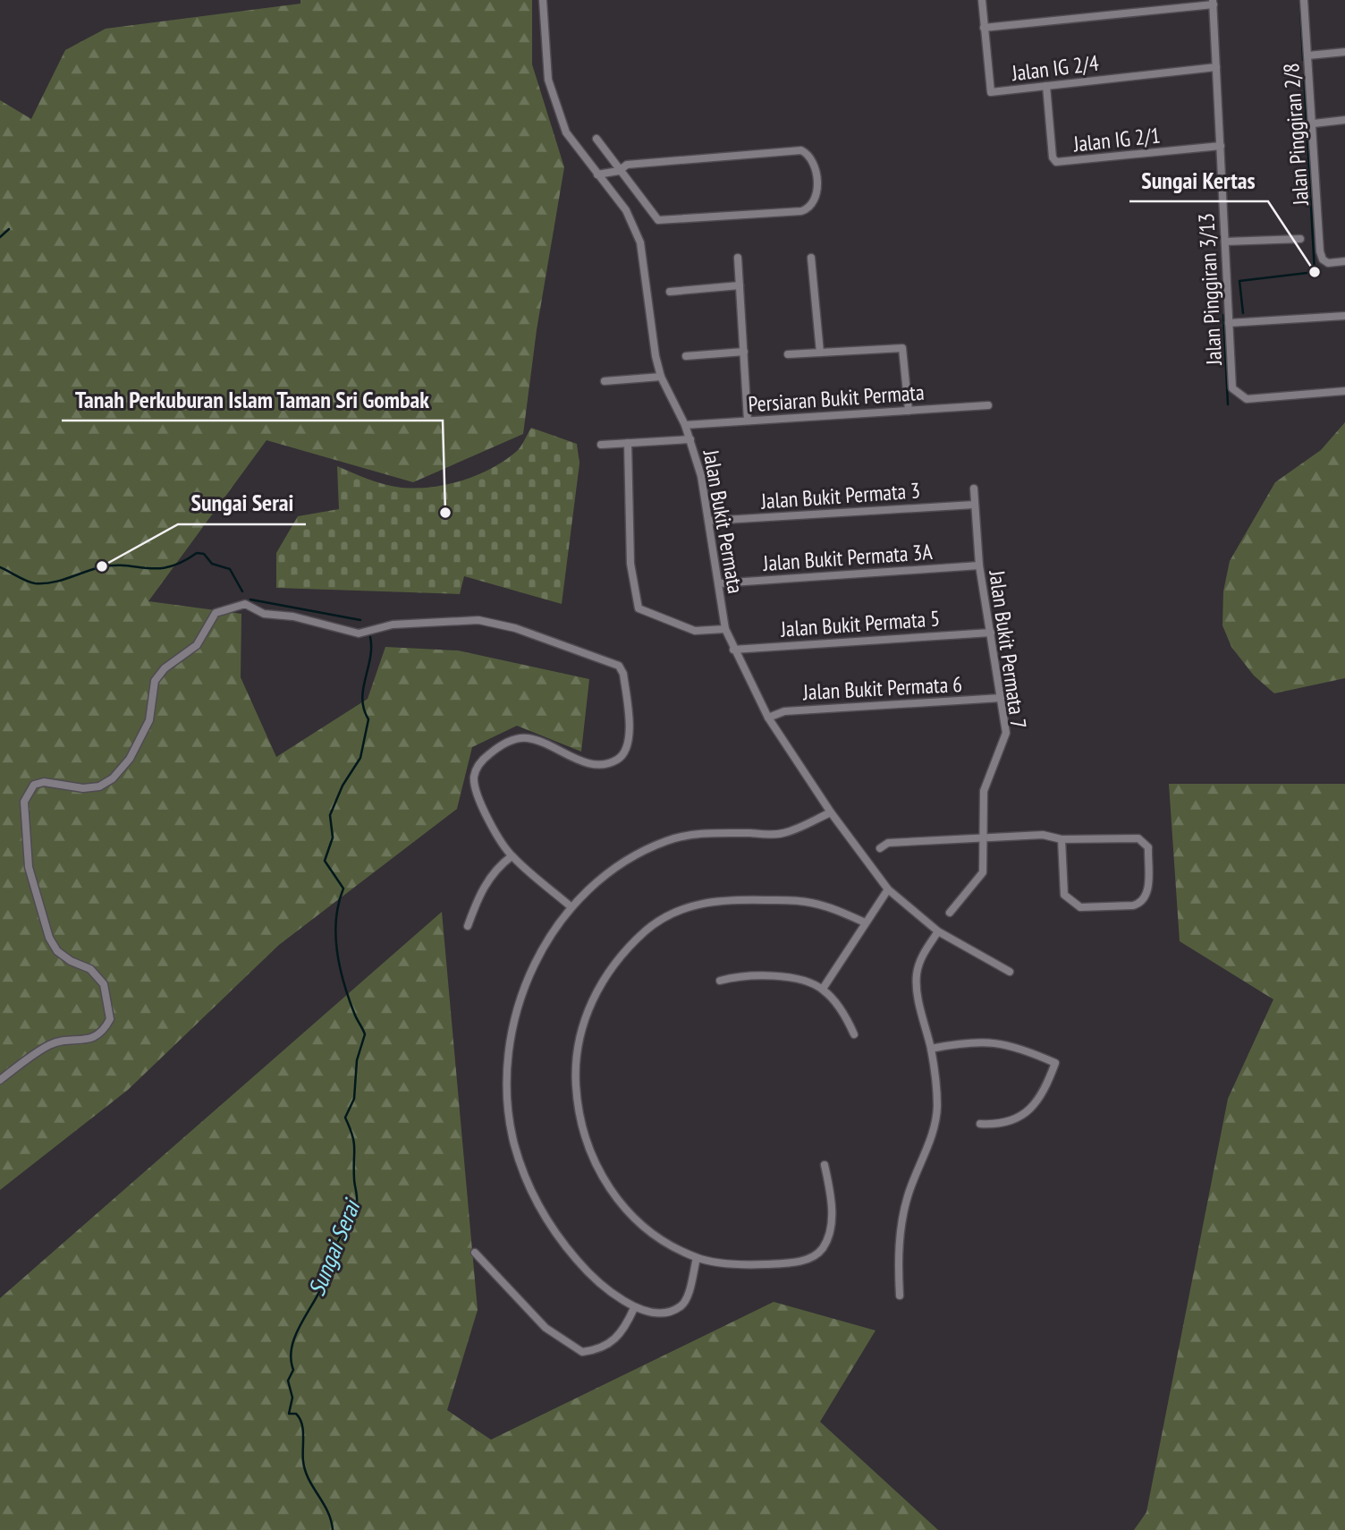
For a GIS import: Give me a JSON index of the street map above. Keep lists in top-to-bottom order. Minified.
{"streets":{"street":["Jalan IG 2/4","Jalan Pinggiran 2/8","Jalan IG 2/1","Jalan Pinggiran 3/13","Persiaran Bukit Permata","Jalan Bukit Permata 3","Jalan Bukit Permata","Jalan Bukit Permata 3A","Jalan Bukit Permata 5","Jalan Bukit Permata 7","Jalan Bukit Permata 6"]},"crossings":[["Jalan IG 2/4","Jalan IG 2/1"],["Jalan IG 2/4","Jalan Pinggiran 3/13"],["Jalan IG 2/1","Jalan Pinggiran 3/13"],["Persiaran Bukit Permata","Jalan Bukit Permata"],["Jalan Bukit Permata 3","Jalan Bukit Permata"],["Jalan Bukit Permata 3","Jalan Bukit Permata 7"],["Jalan Bukit Permata","Jalan Bukit Permata 3A"],["Jalan Bukit Permata","Jalan Bukit Permata 5"],["Jalan Bukit Permata","Jalan Bukit Permata 6"],["Jalan Bukit Permata 3A","Jalan Bukit Permata 7"],["Jalan Bukit Permata 5","Jalan Bukit Permata 7"],["Jalan Bukit Permata 7","Jalan Bukit Permata 6"]],"water":["Sungai Serai"],"places":["Sungai Kertas","Tanah Perkuburan Islam Taman Sri Gombak","Sungai Serai"]}
